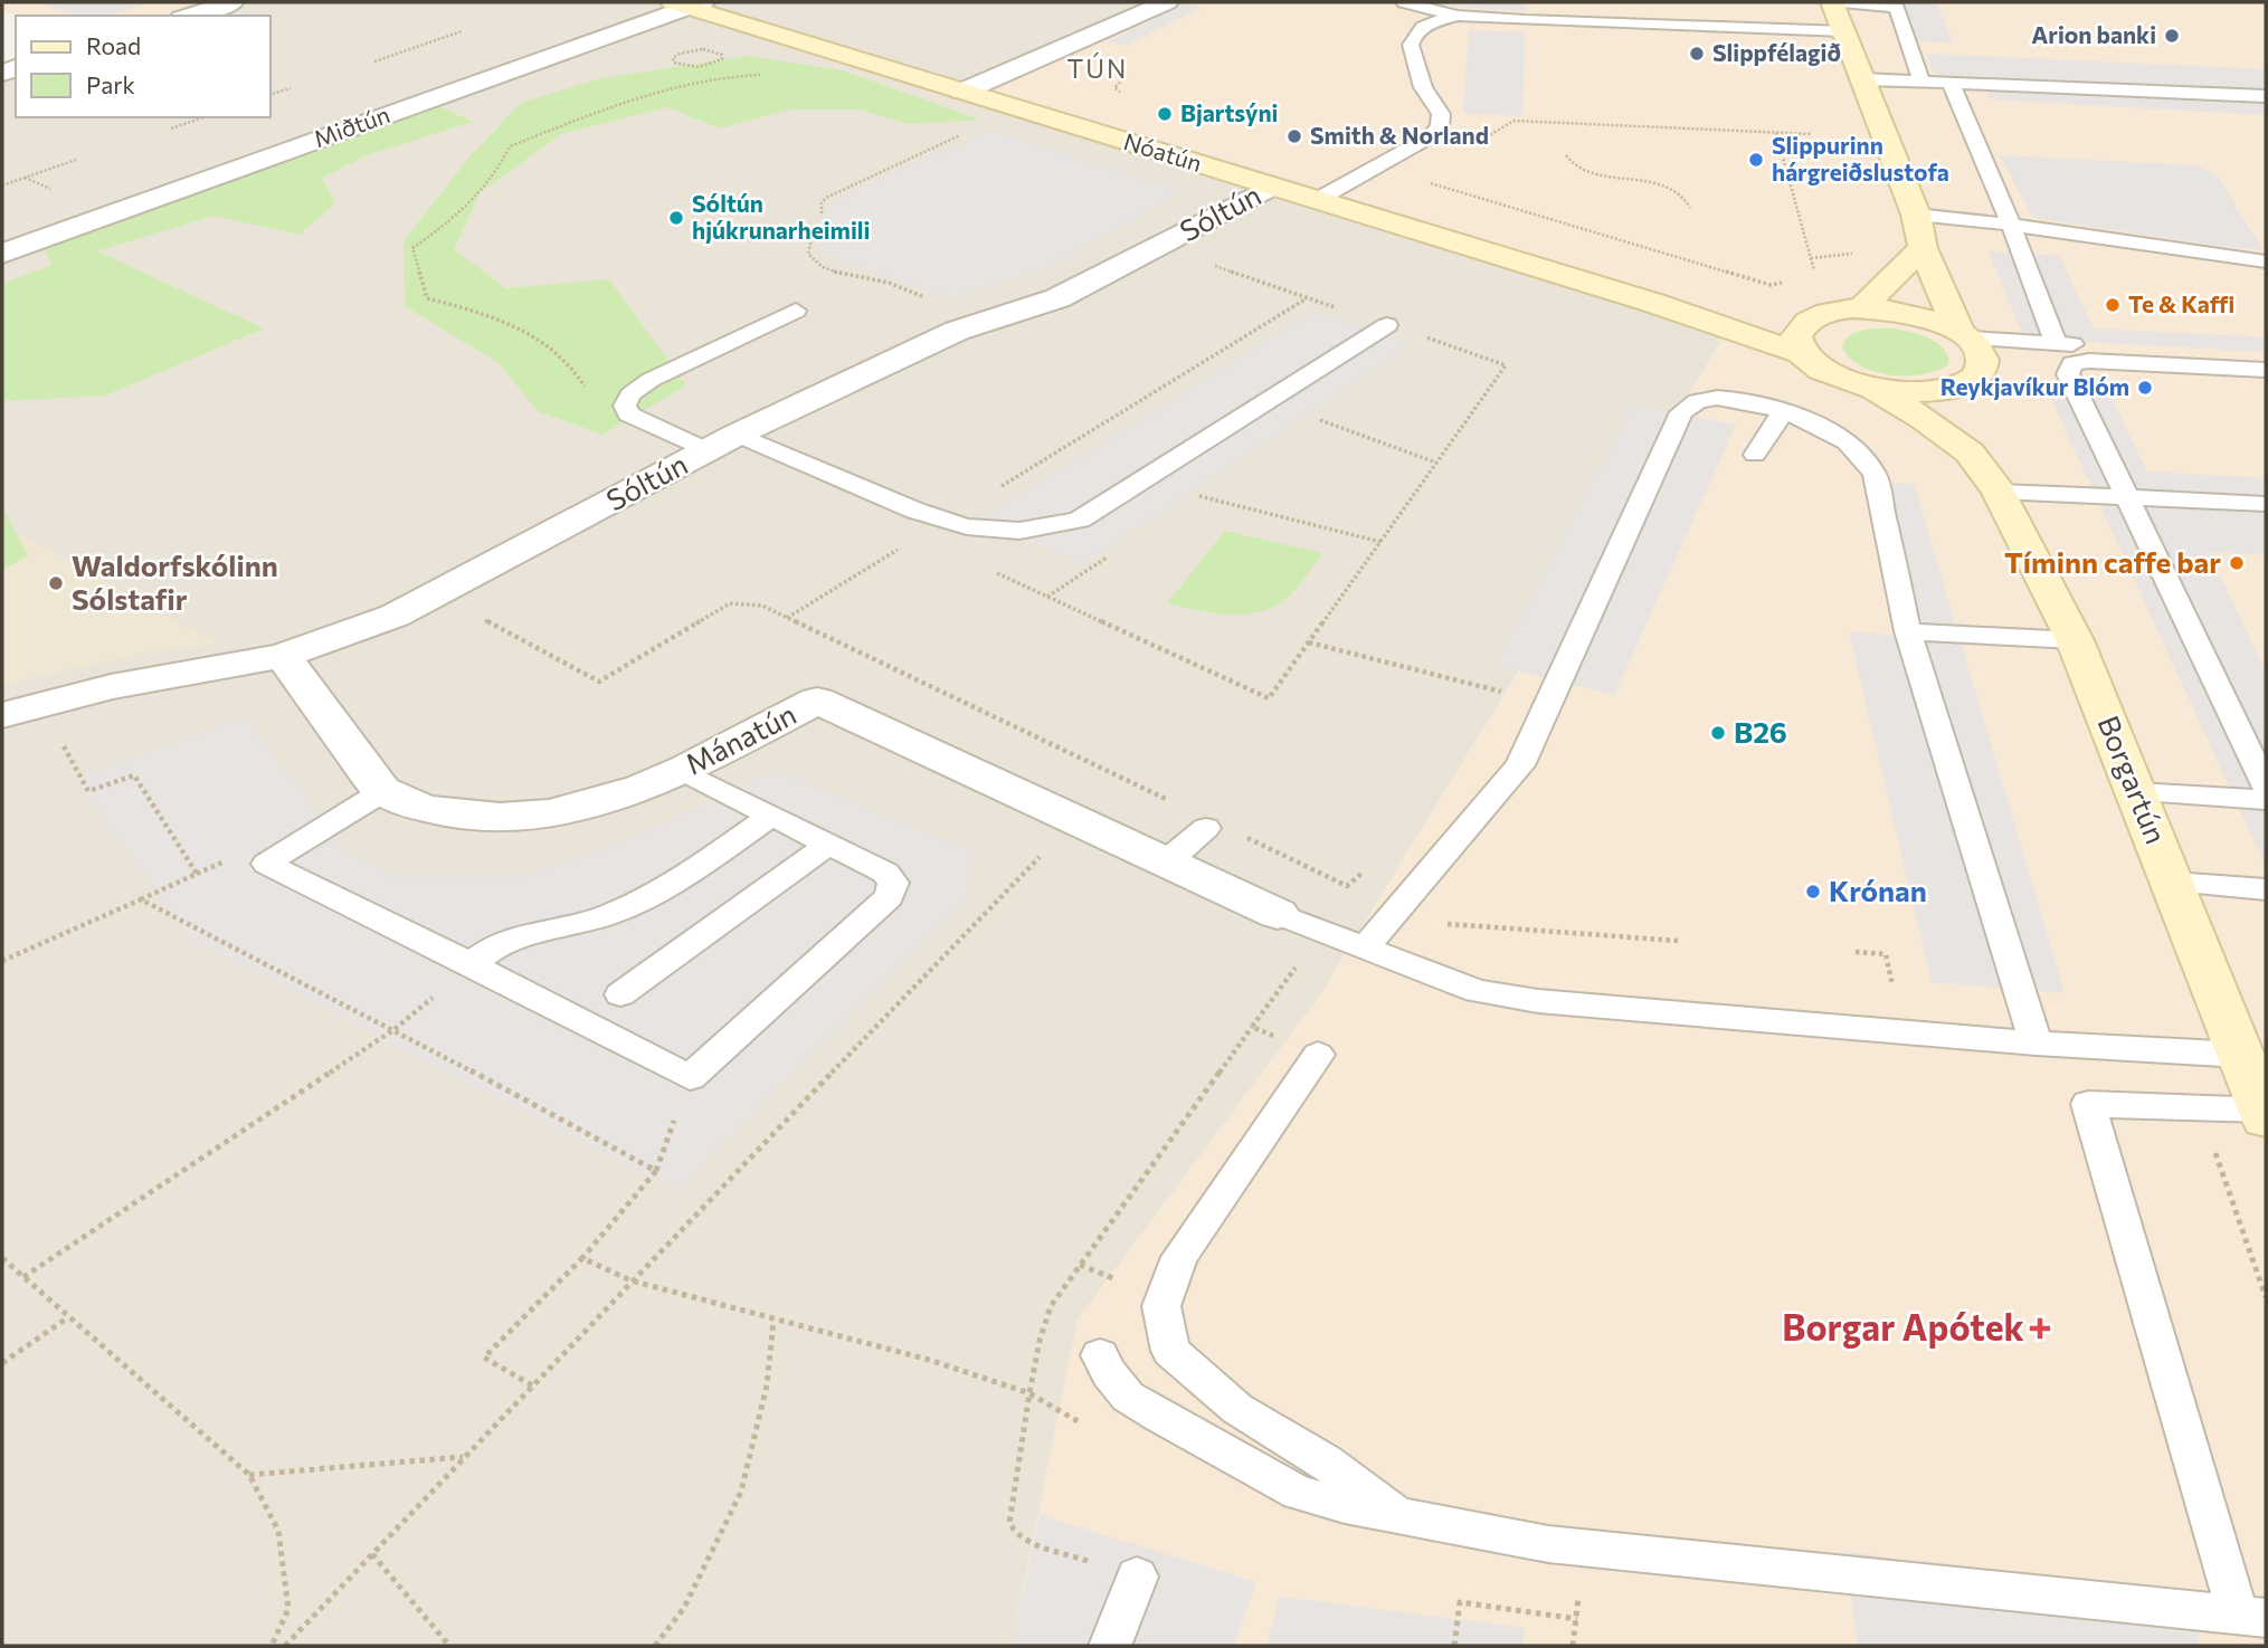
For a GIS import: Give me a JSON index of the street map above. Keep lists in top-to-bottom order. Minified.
{"streets":{"street":["Miðtún","Nóatún","Sóltún","Mánatún","Borgartún"]},"crossings":[["Miðtún","Nóatún"],["Nóatún","Sóltún"],["Nóatún","Borgartún"]],"districts":["TÚN"],"places":{"other":["Arion banki","Slippfélagið","Bjartsýni","Smith & Norland","Slippurinn hárgreiðslustofa","Sóltún hjúkrunarheimili","Te & Kaffi","Reykjavíkur Blóm","Tíminn caffe bar","Waldorfskólinn Sólstafir","B26","Krónan"],"health":["Borgar Apótek"]},"legend":["Road","Park"]}
